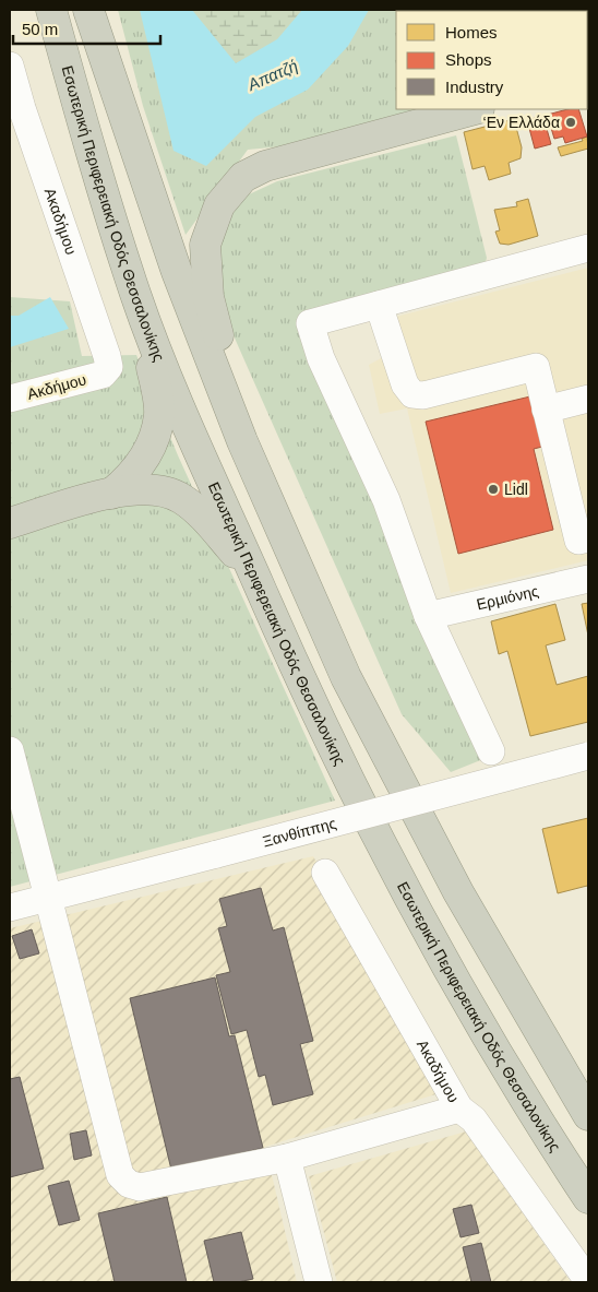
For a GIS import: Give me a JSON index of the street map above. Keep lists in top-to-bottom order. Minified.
{"streets":{"highway":["Εσωτερική Περιφερειακή Οδός Θεσσαλονίκης"],"street":["Ακαδήμου","Ακδήμου","Ερμιόνης","Ξανθίππης"]},"crossings":[["Ακαδήμου","Ακδήμου"]],"water":["Απατζή"],"places":["‘Εν Ελλάδα","Lidl"],"legend":["Homes","Shops","Industry"],"scale_bar":"50 m"}
